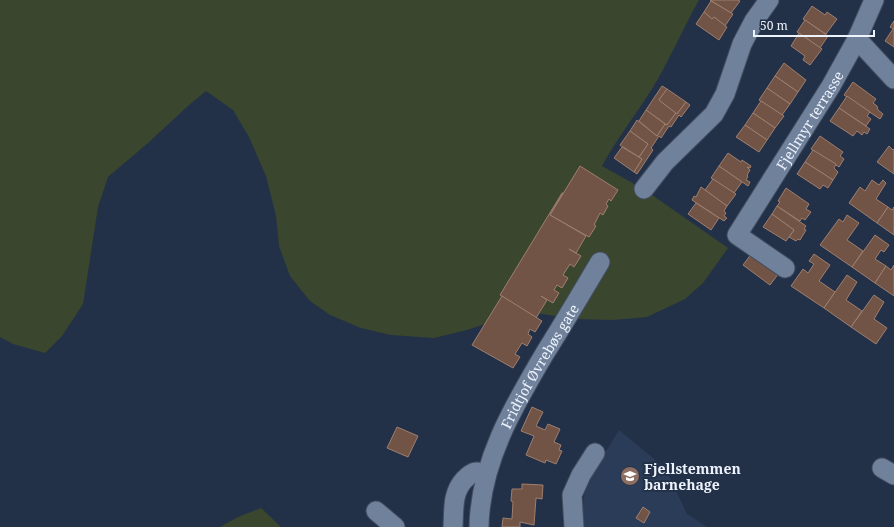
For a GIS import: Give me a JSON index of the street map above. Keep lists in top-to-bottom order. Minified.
{"streets":{"street":["Fjellmyr terrasse","Fridtjof Øvrebøs gate"]},"places":{"school or university":["Fjellstemmen barnehage"]},"scale_bar":"50 m"}
